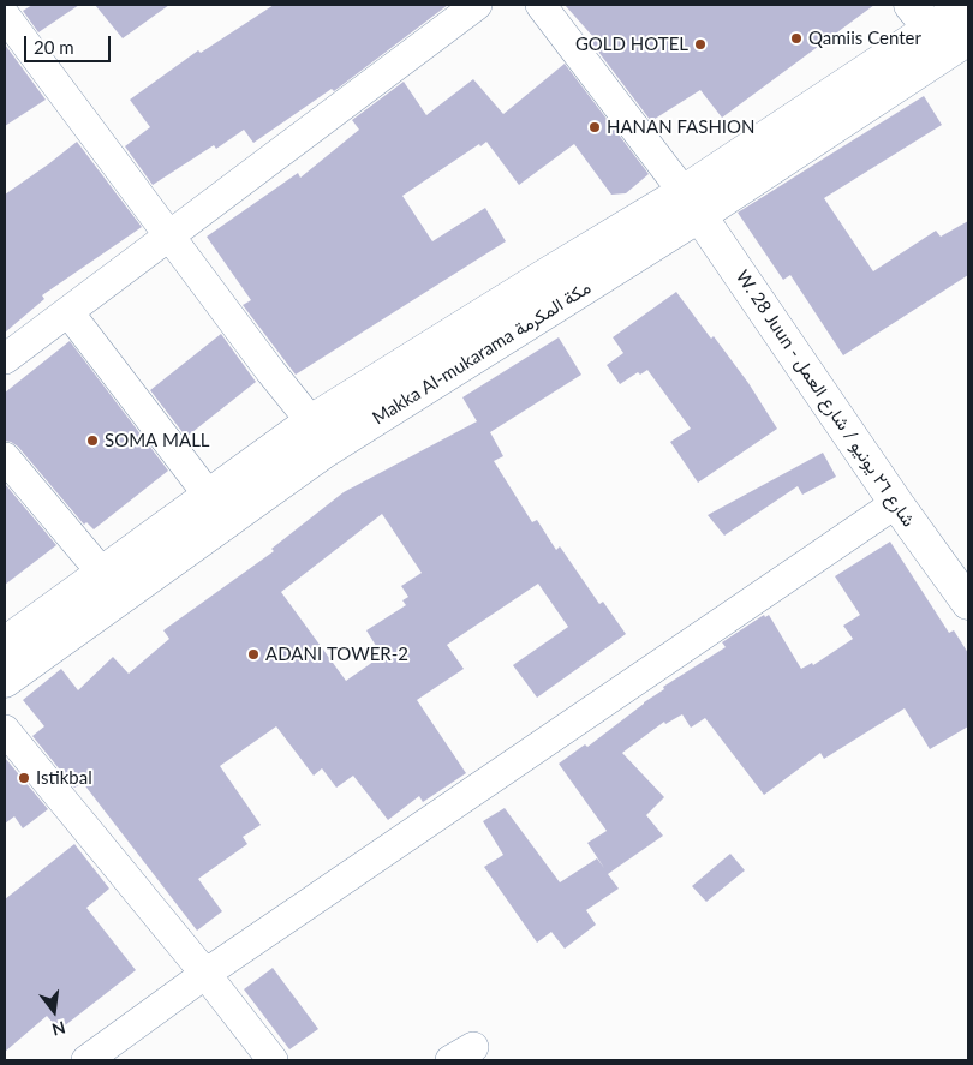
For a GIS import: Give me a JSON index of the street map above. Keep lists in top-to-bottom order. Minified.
{"streets":{"main road":["Makka Al-mukarama مكة المكرمة","W. 28 Juun - شارع ٢٦ يونيو / شارع العمل"]},"crossings":[["Makka Al-mukarama مكة المكرمة","W. 28 Juun - شارع ٢٦ يونيو / شارع العمل"]],"places":["Qamiis Center","GOLD HOTEL","HANAN FASHION","SOMA MALL","ADANI TOWER-2","Istikbal"],"scale_bar":"20 m","north":"bottom"}
